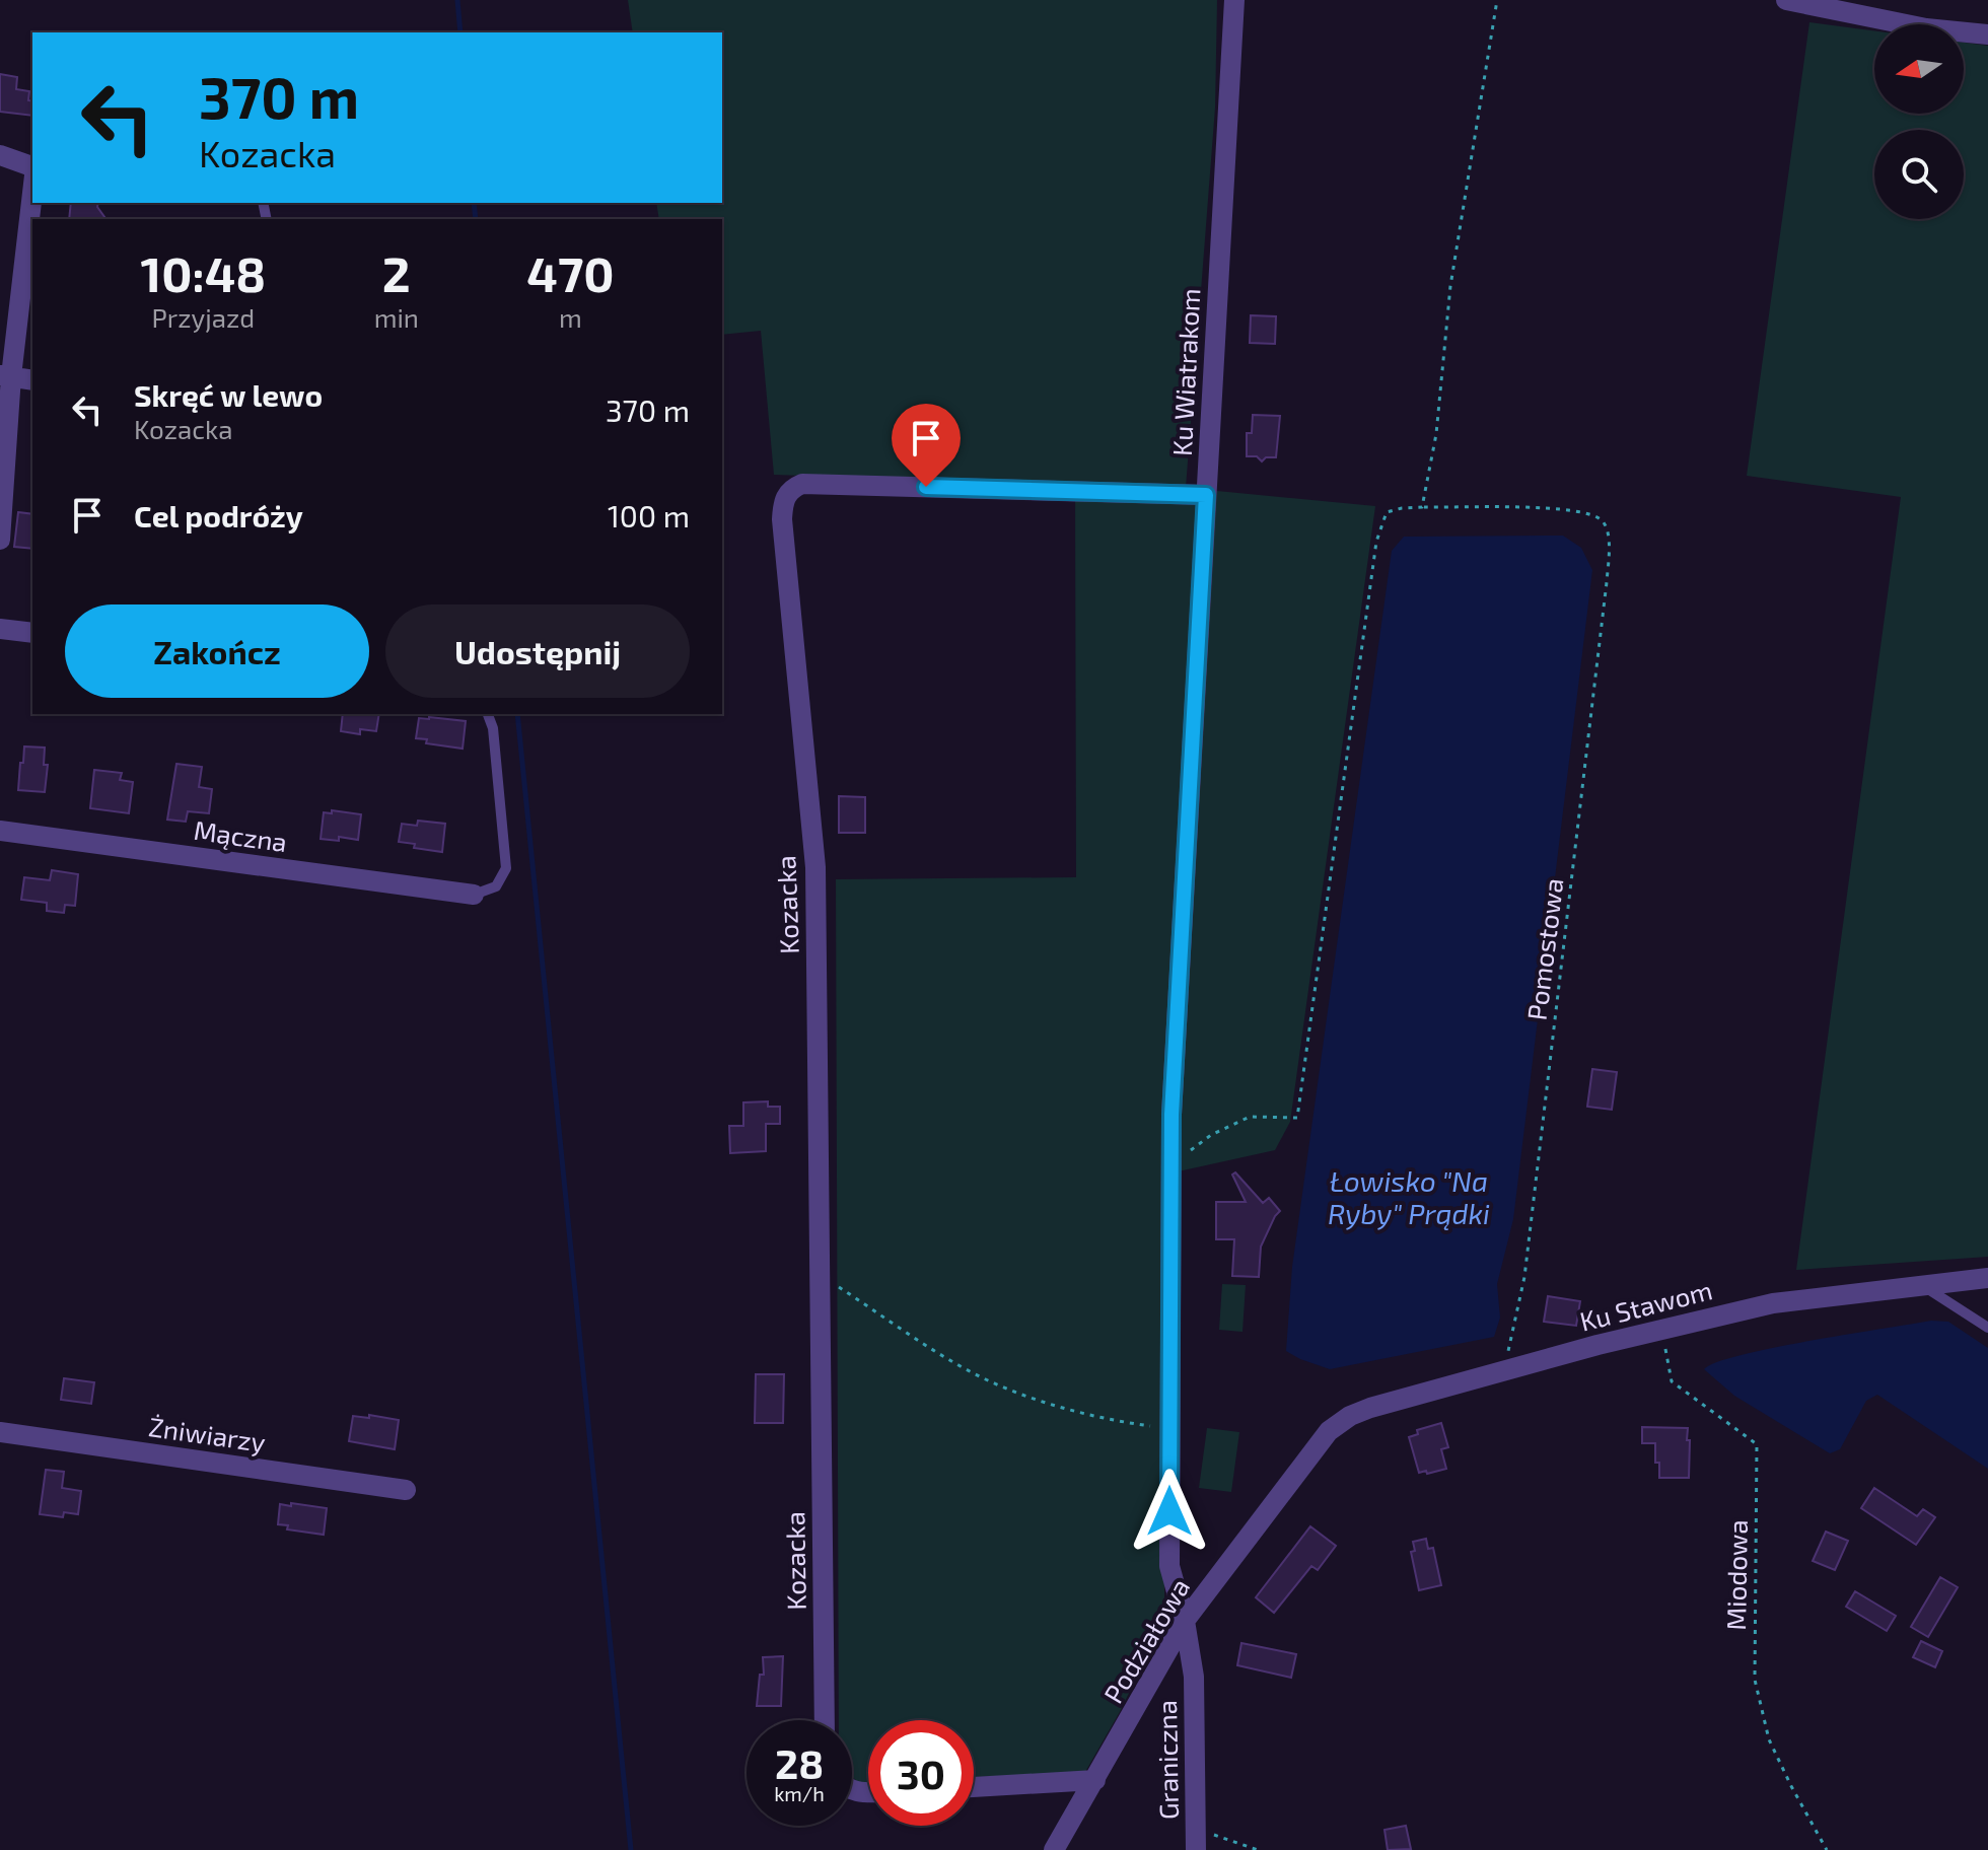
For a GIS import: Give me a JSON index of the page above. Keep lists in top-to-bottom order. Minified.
{"streets":{"street":["Ku Wiatrakom","Mączna","Kozacka","Ku Stawom","Żniwiarzy","Podziałowa","Graniczna"],"path":["Pomostowa","Miodowa"]},"crossings":[["Ku Wiatrakom","Kozacka"],["Ku Wiatrakom","Podziałowa"],["Ku Wiatrakom","Graniczna"],["Pomostowa","Ku Stawom"],["Ku Stawom","Miodowa"],["Ku Stawom","Podziałowa"],["Podziałowa","Graniczna"]],"water":["Łowisko \"Na Ryby\" Prądki"],"north":"left","page":{"turn":["370 m","Kozacka"],"eta":["10:48","Przyjazd","2","min","470","m"],"list":[{"name":"Skręć w lewo","note":"Kozacka","value":"370 m"},{"name":"Cel podróży","value":"100 m"}],"buttons":["Zakończ","Udostępnij"],"speed":"28 km/h","limit":"30"}}
